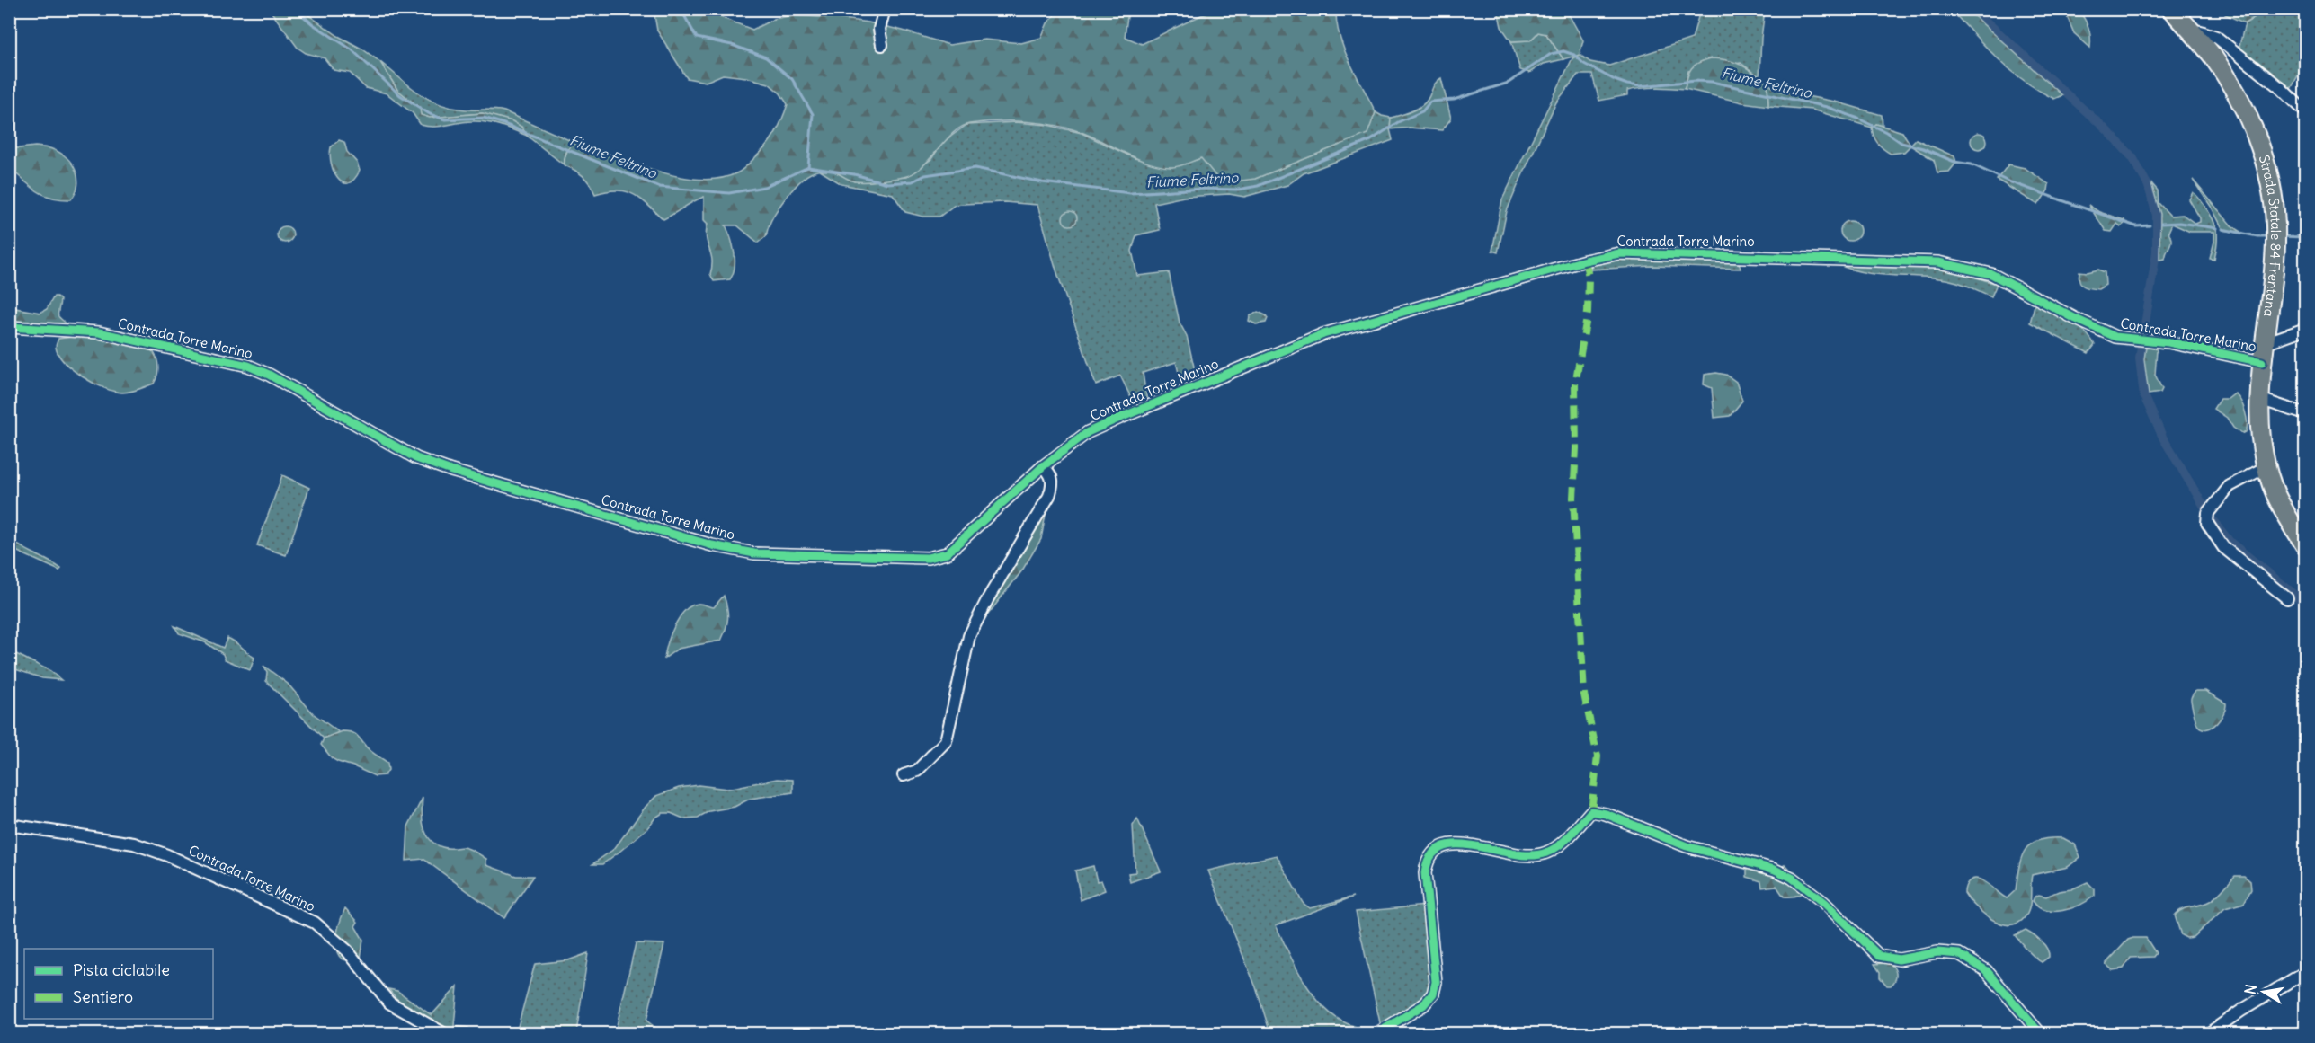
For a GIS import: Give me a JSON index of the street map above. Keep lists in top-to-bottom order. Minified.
{"streets":{"main road":["Strada Statale 84 Frentana"],"street":["Contrada Torre Marino"]},"crossings":[["Strada Statale 84 Frentana","Contrada Torre Marino"]],"water":["Fiume Feltrino"],"legend":["Pista ciclabile","Sentiero"],"north":"left"}
